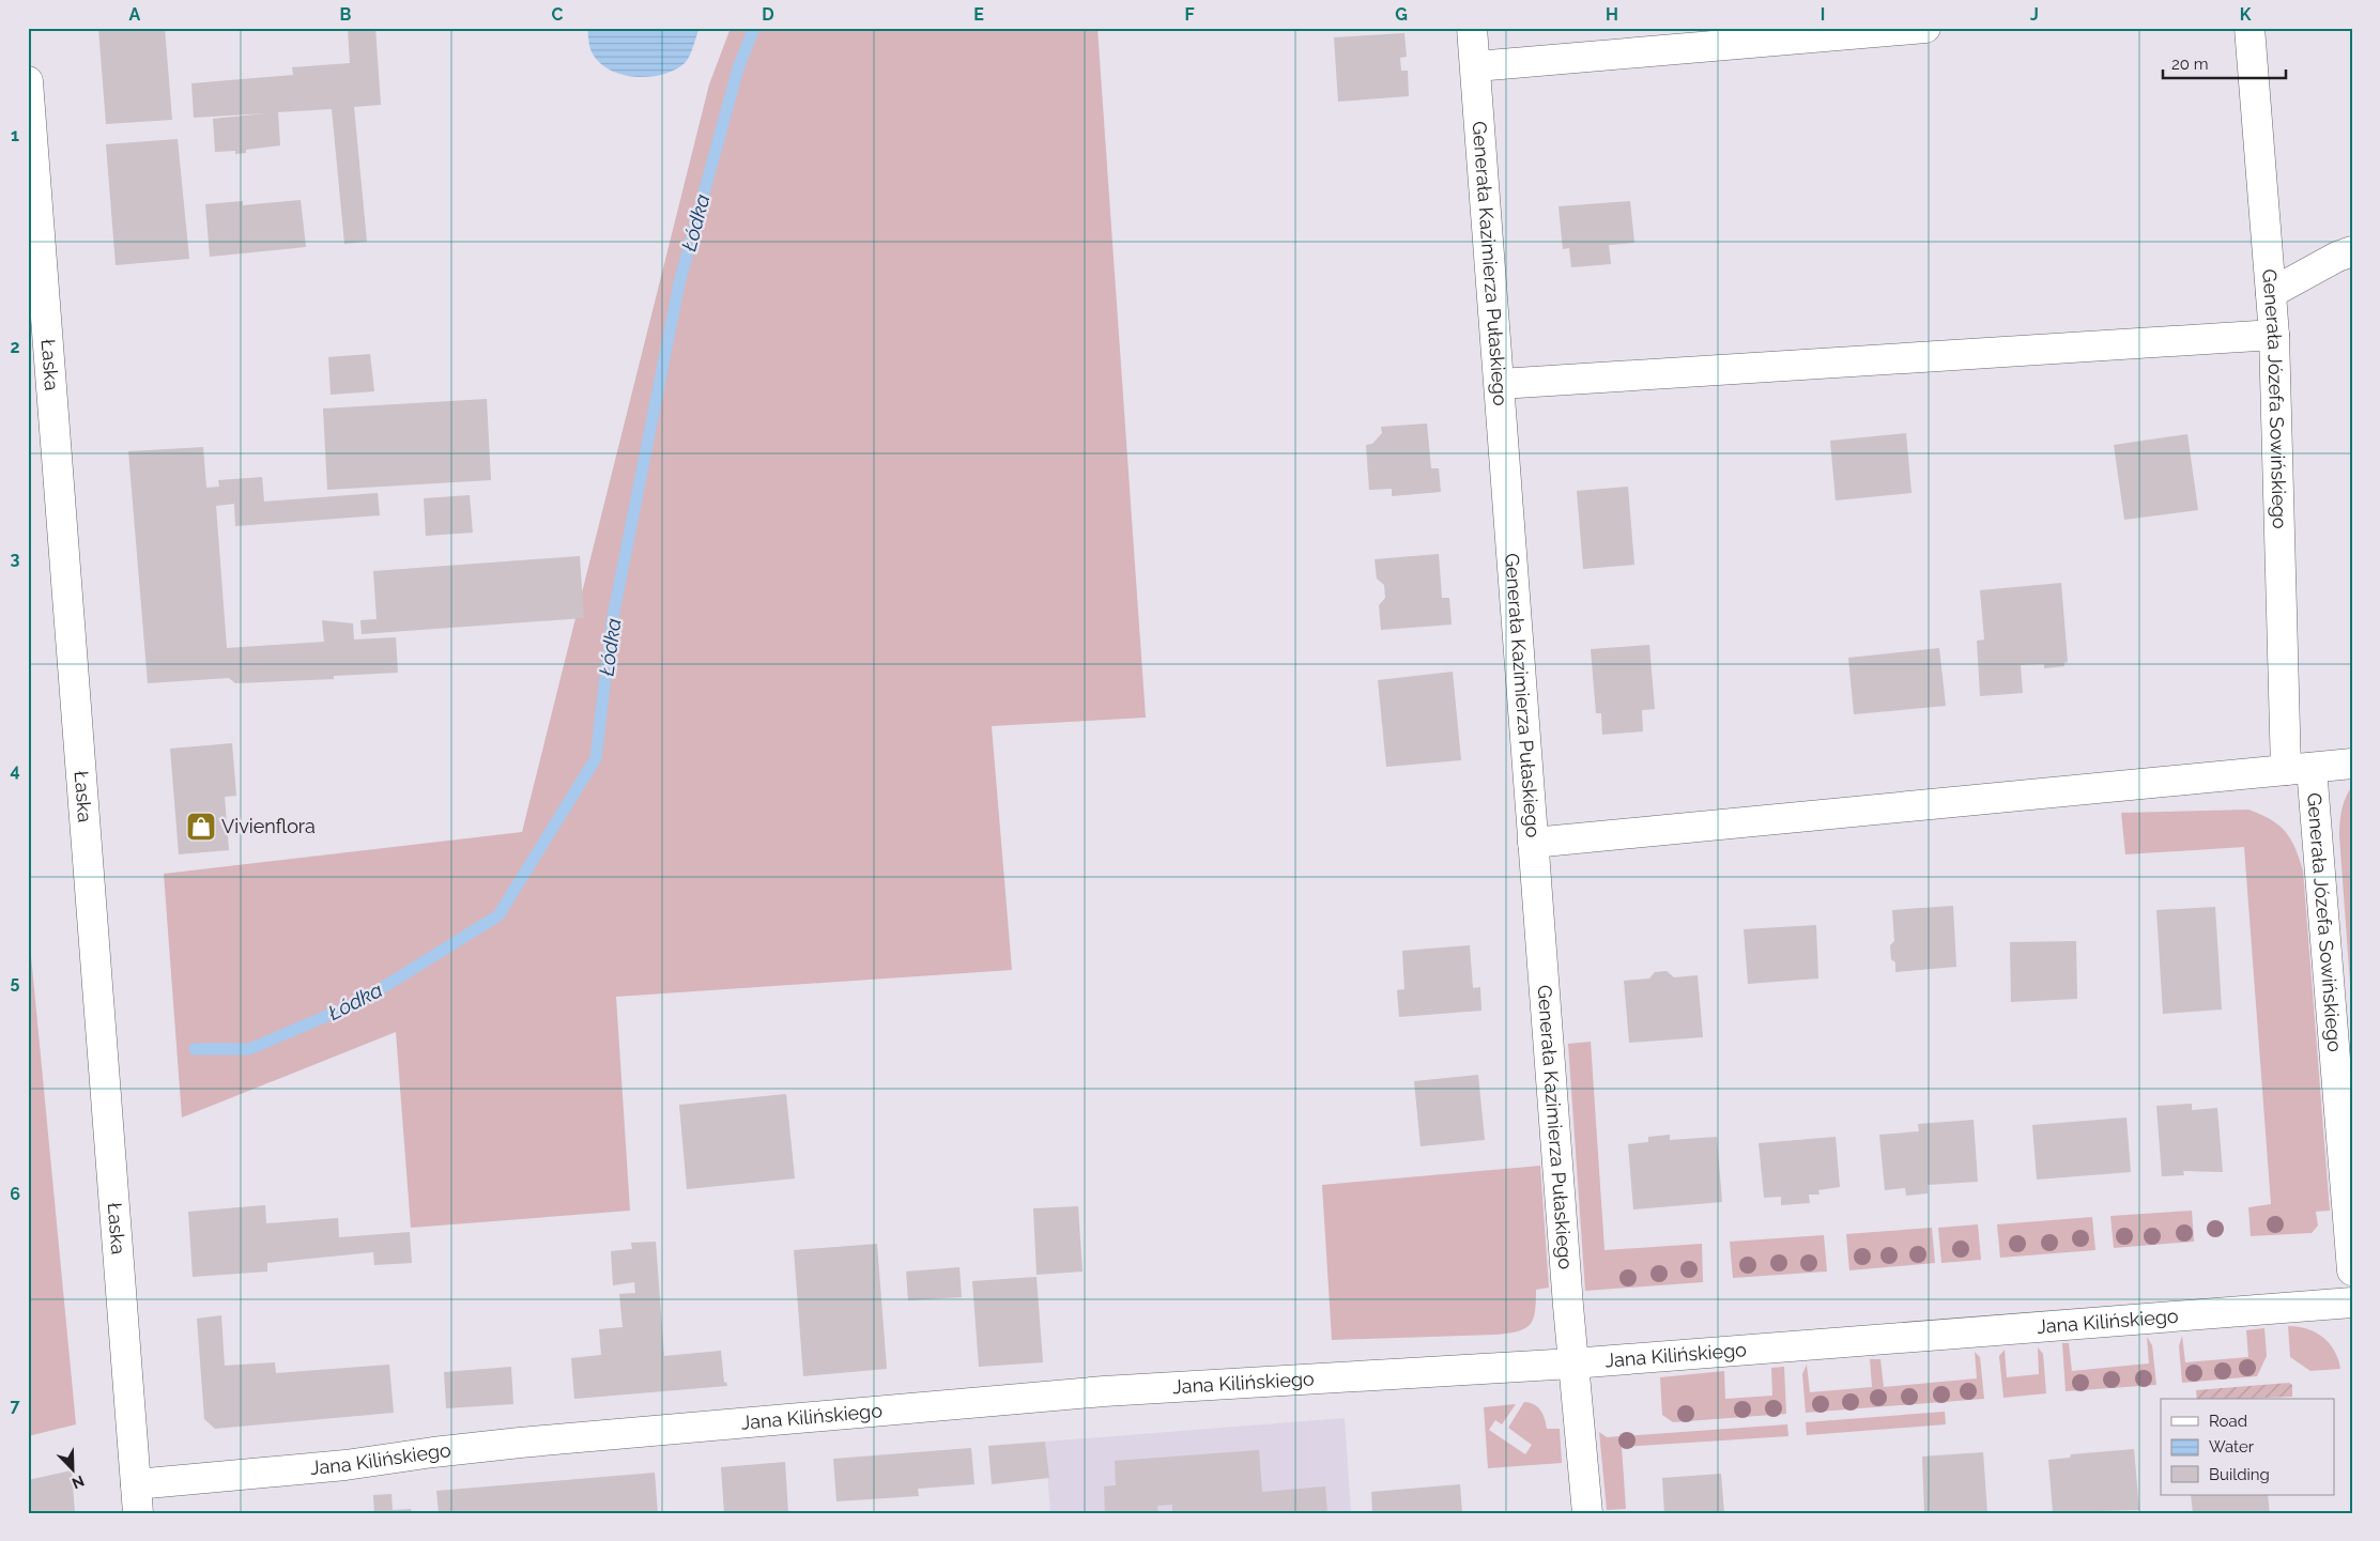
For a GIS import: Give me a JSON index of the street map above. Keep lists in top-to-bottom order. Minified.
{"streets":{"street":["Generała Kazimierza Pułaskiego","Łaska","Generała Józefa Sowińskiego","Jana Kilińskiego"]},"crossings":[["Generała Kazimierza Pułaskiego","Jana Kilińskiego"],["Łaska","Jana Kilińskiego"]],"water":["Łódka"],"places":{"shop":["Vivienflora"]},"legend":["Road","Water","Building"],"scale_bar":"20 m","north":"bottom right","grid":{"columns":["A","B","C","D","E","F","G","H","I","J","K"],"rows":["1","2","3","4","5","6","7"]}}
